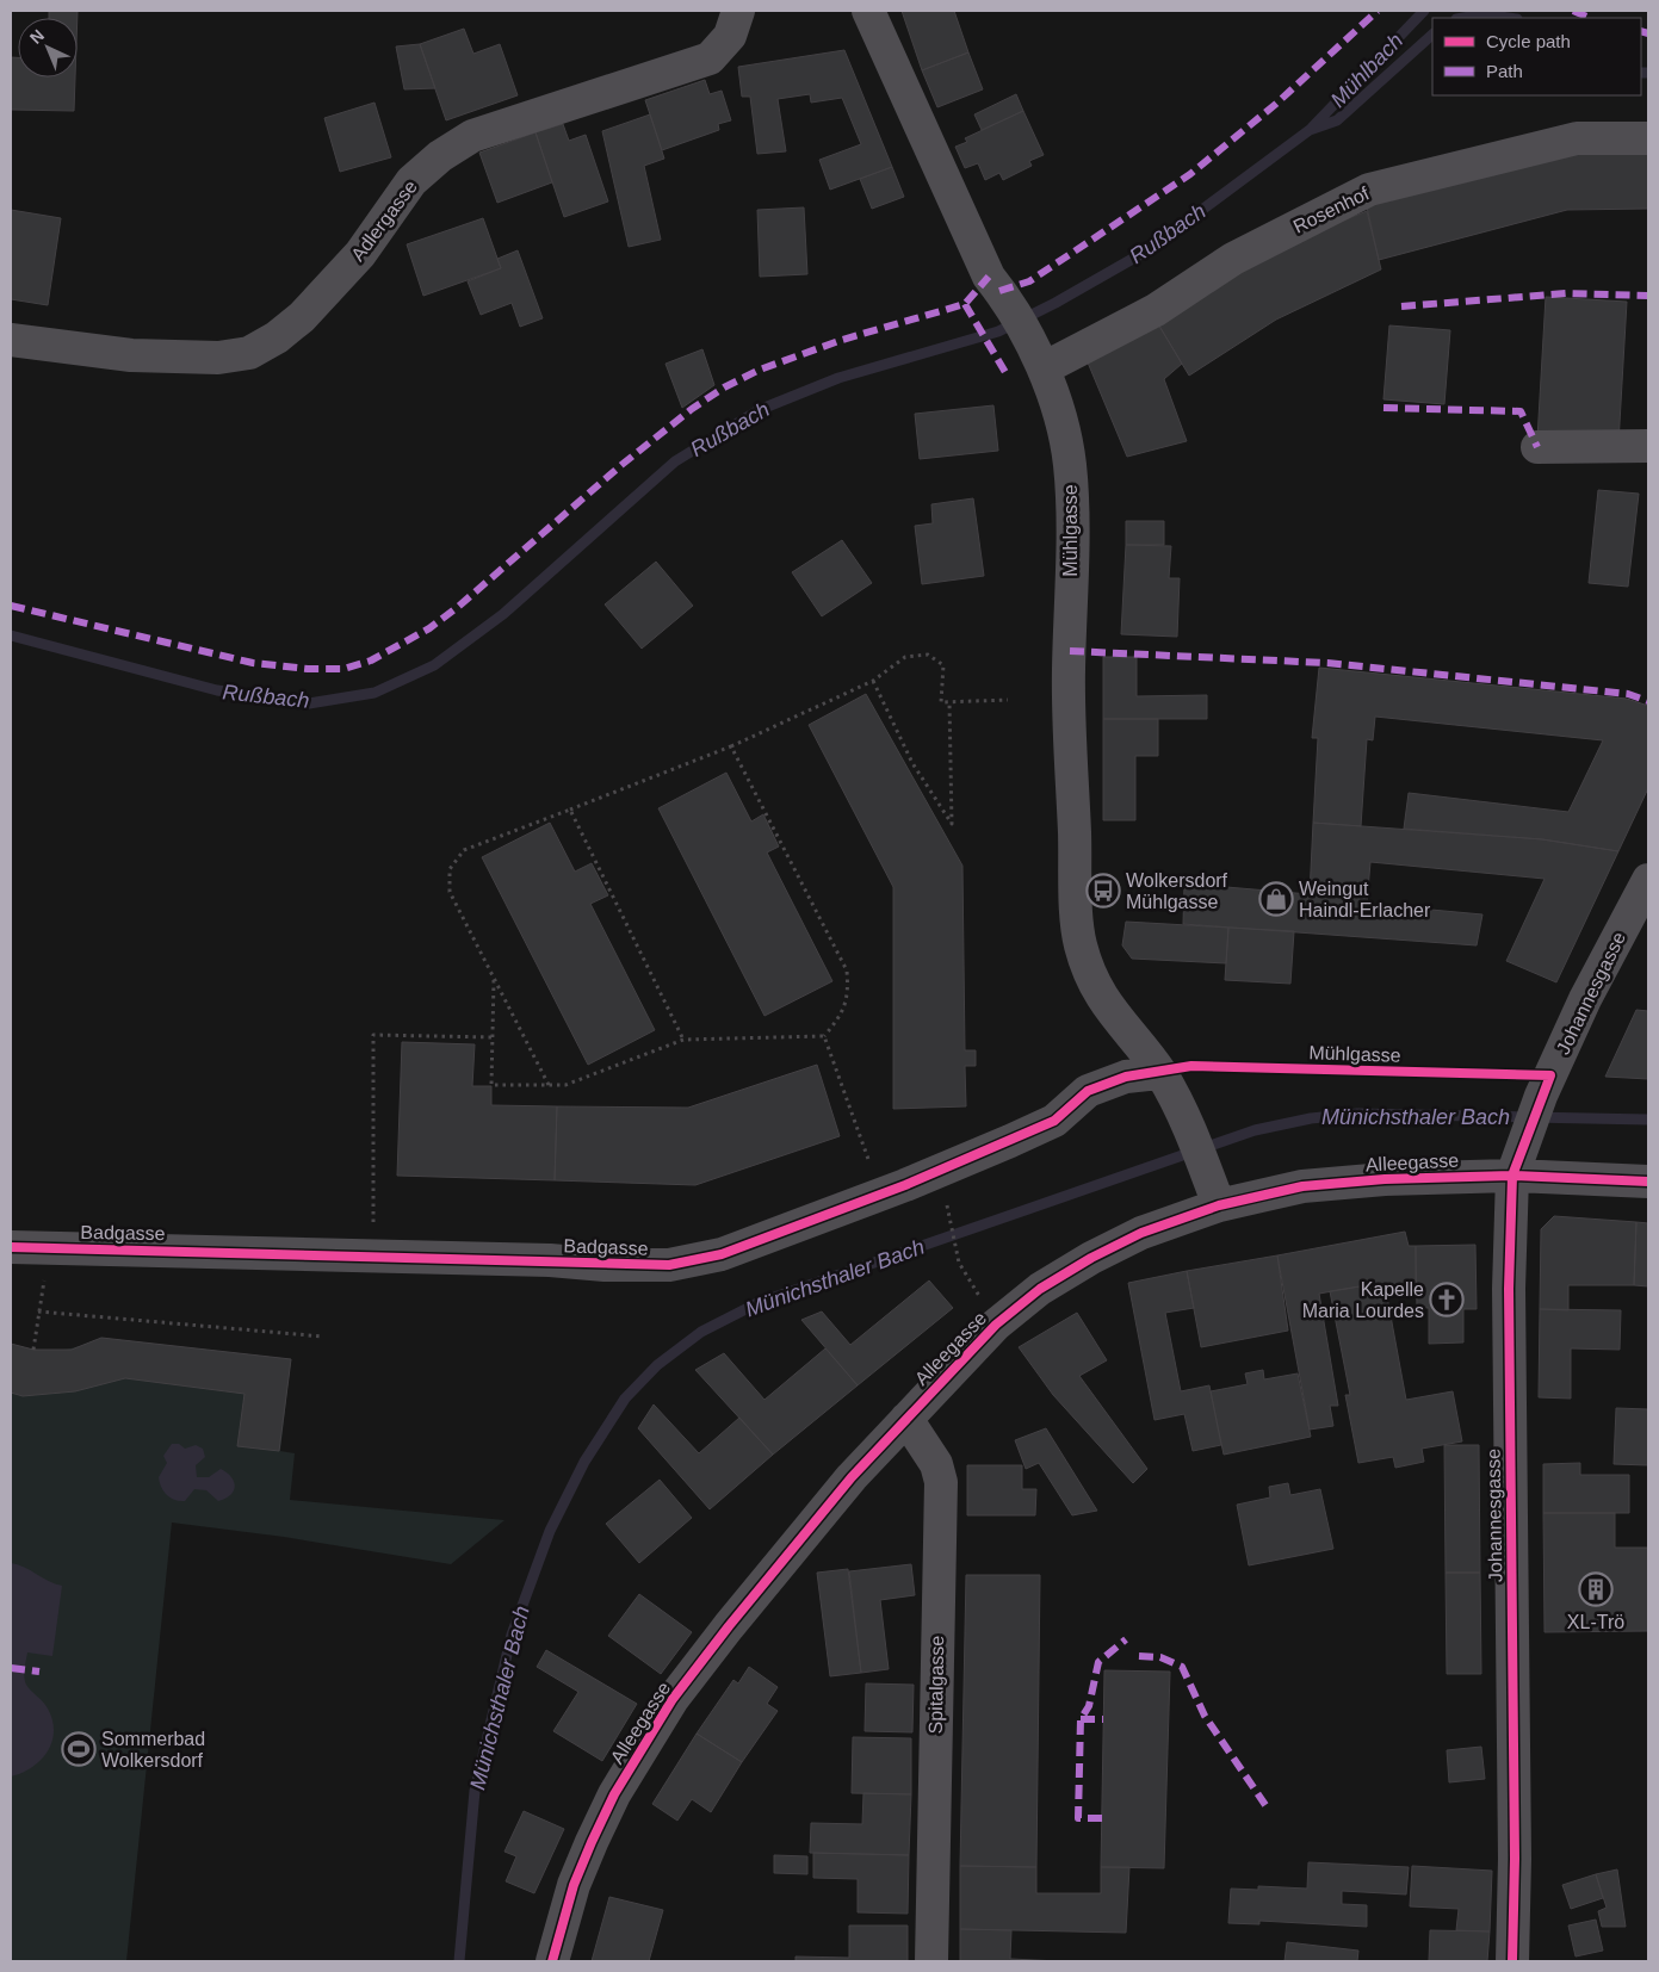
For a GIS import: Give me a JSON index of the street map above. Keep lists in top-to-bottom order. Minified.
{"streets":{"street":["Rosenhof","Adlergasse","Mühlgasse","Johannesgasse","Alleegasse","Badgasse","Spitalgasse"]},"crossings":[["Rosenhof","Mühlgasse"],["Mühlgasse","Alleegasse"],["Mühlgasse","Badgasse"],["Johannesgasse","Alleegasse"],["Alleegasse","Spitalgasse"]],"water":["Mühlbach","Rußbach","Münichsthaler Bach"],"places":{"bus stop":["Wolkersdorf Mühlgasse"],"shop":["Weingut Haindl-Erlacher"],"church":["Kapelle Maria Lourdes"],"building":["XL-Trö"],"sports":["Sommerbad Wolkersdorf"]},"legend":["Cycle path","Path"],"north":"top left"}
